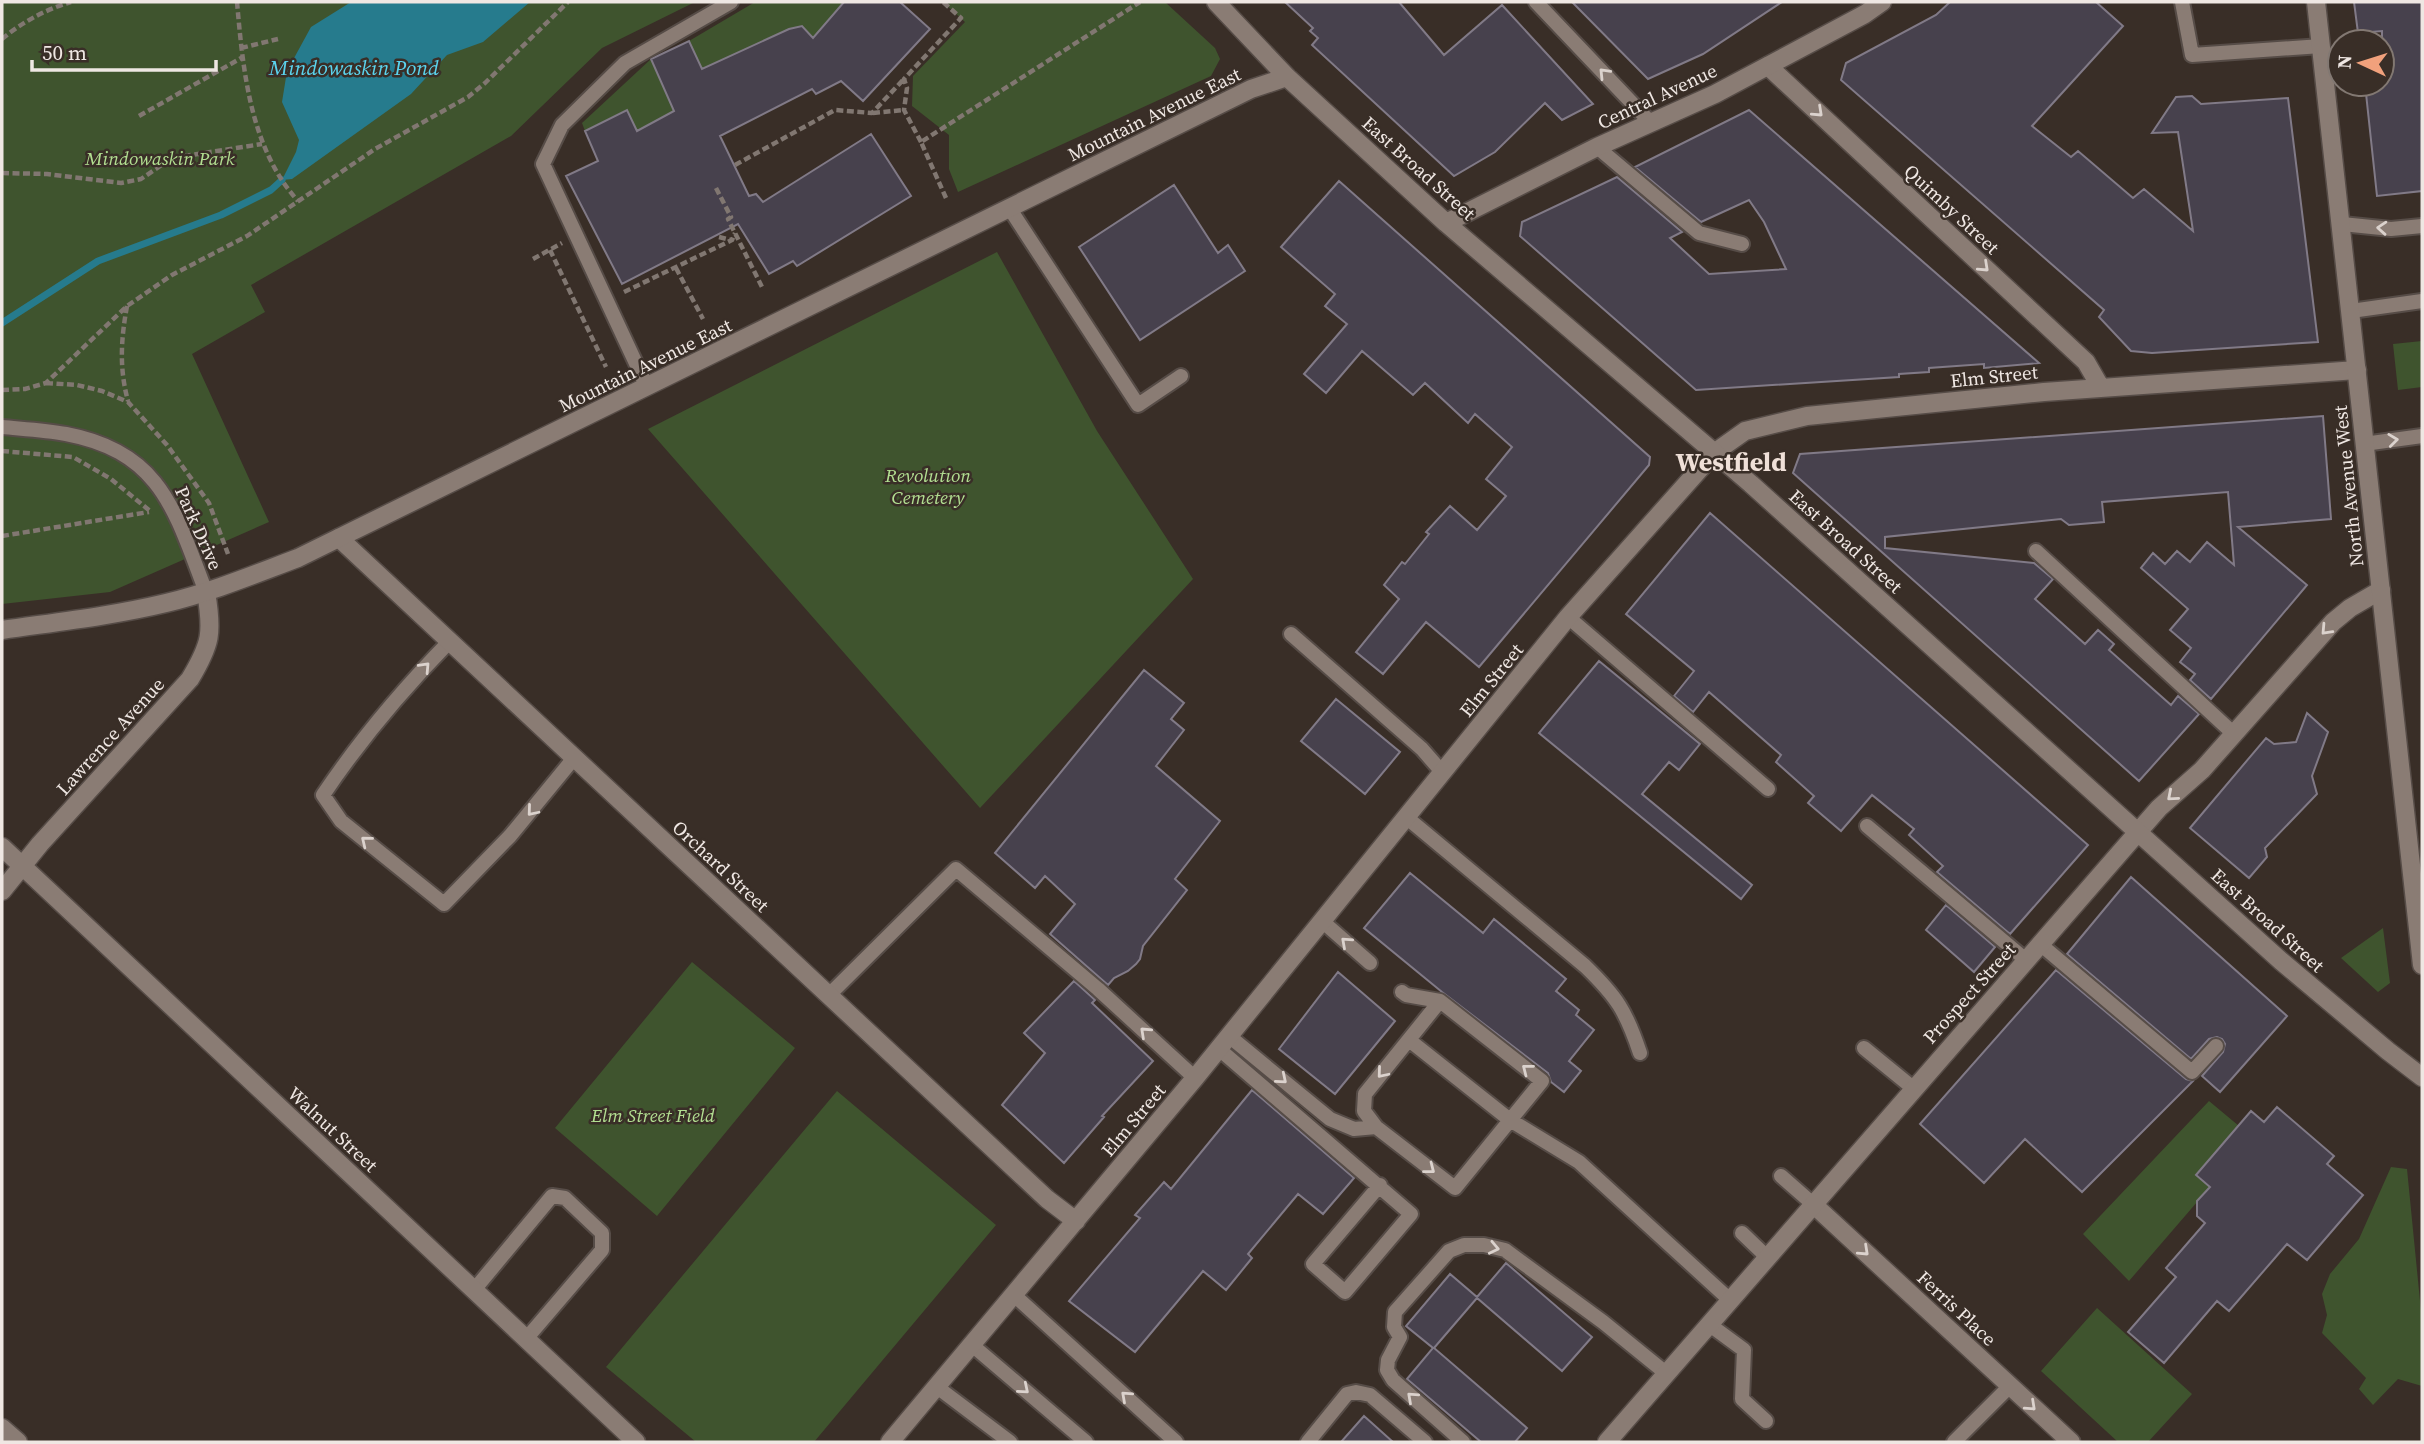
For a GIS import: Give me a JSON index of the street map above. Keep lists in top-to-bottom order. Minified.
{"streets":{"street":["Central Avenue","Mountain Avenue East","East Broad Street","Quimby Street","Elm Street","North Avenue West","Lawrence Avenue","Orchard Street","Prospect Street","Walnut Street","Ferris Place"],"lane":["Park Drive"]},"crossings":[["Central Avenue","East Broad Street"],["Central Avenue","Quimby Street"],["Mountain Avenue East","East Broad Street"],["Mountain Avenue East","Park Drive"],["Mountain Avenue East","Lawrence Avenue"],["Mountain Avenue East","Orchard Street"],["East Broad Street","Elm Street"],["East Broad Street","Prospect Street"],["Quimby Street","Elm Street"],["Elm Street","North Avenue West"],["Elm Street","Orchard Street"],["North Avenue West","Prospect Street"],["Park Drive","Lawrence Avenue"],["Lawrence Avenue","Walnut Street"],["Prospect Street","Ferris Place"]],"one_way":["Quimby Street","Ferris Place"],"districts":["Westfield"],"water":["Mindowaskin Pond"],"parks":["Mindowaskin Park","Revolution Cemetery","Elm Street Field"],"scale_bar":"50 m","north":"left"}
